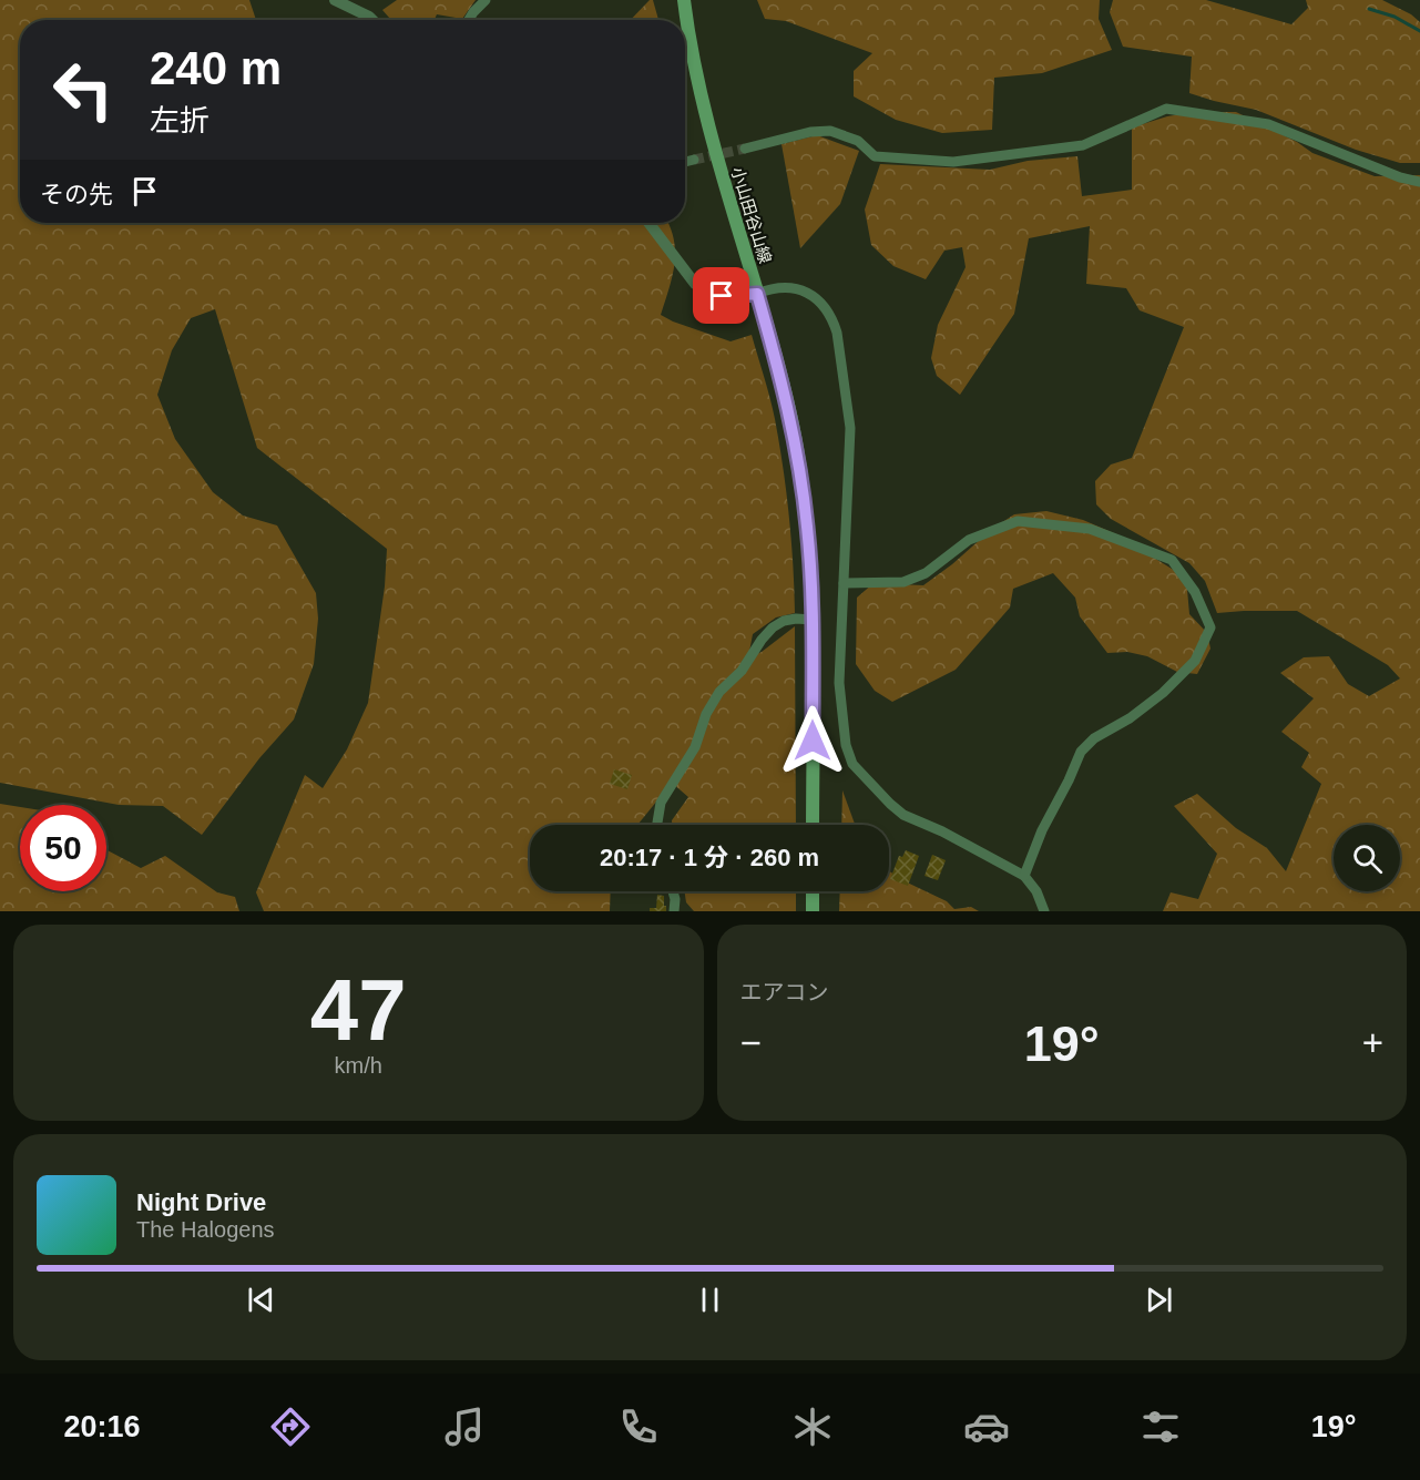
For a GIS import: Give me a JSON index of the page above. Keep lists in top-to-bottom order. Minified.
{"streets":{"main road":["小山田谷山線"]},"page":{"turn":["240 m","左折"],"then":"その先","limit":"50","trip":"20:17 · 1 分 · 260 m","tile":[["47","km/h"],"エアコン"],"heat":["−","19°","+"],"song":["Night Drive","The Halogens"],"tabs":["20:16","19°"]}}
